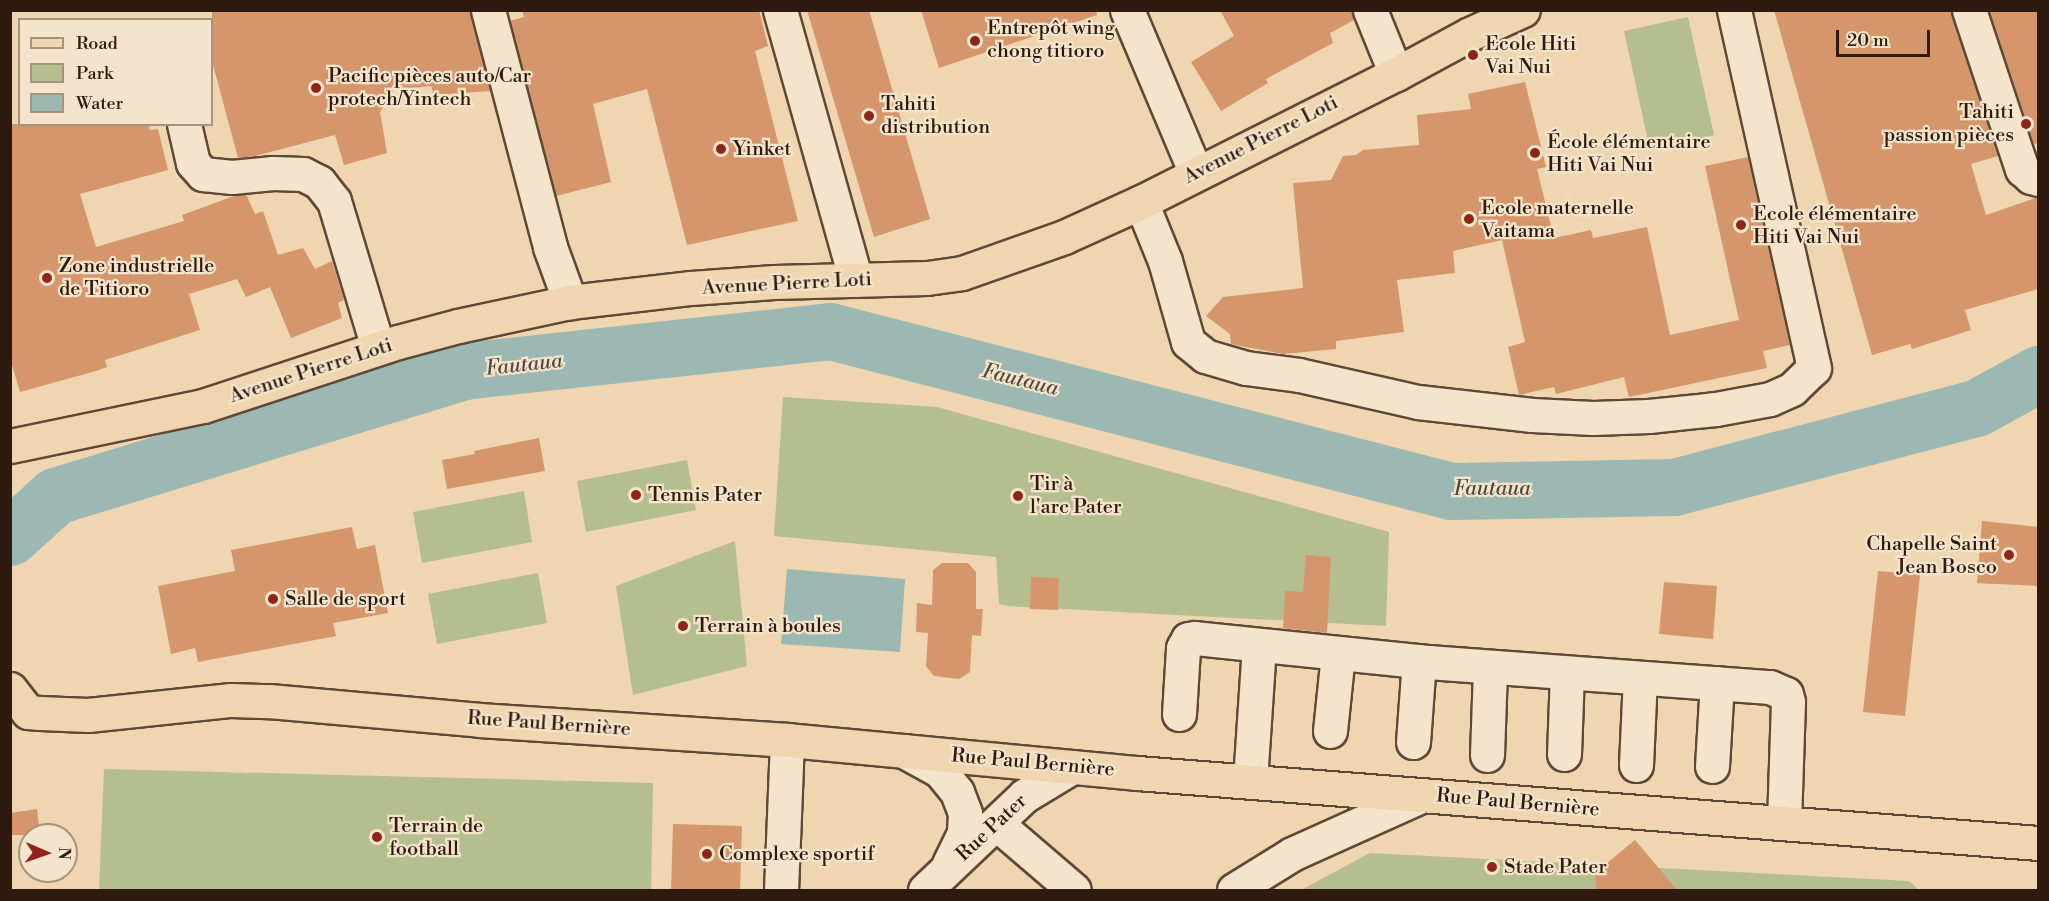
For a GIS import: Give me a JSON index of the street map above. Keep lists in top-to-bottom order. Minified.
{"streets":{"main road":["Avenue Pierre Loti","Rue Paul Bernière"],"street":["Rue Pater"]},"crossings":[["Rue Paul Bernière","Rue Pater"]],"water":["Fautaua"],"places":["Entrepôt wing chong titioro","Ecole Hiti Vai Nui","Pacific pièces auto/Car protech/Yintech","Tahiti distribution","Tahiti passion pièces","Yinket","École élémentaire Hiti Vai Nui","Ecole maternelle Vaitama","Ecole élémentaire Hiti Vai Nui","Zone industrielle de Titioro","Tennis Pater","Tir à l'arc Pater","Chapelle Saint Jean Bosco","Salle de sport","Terrain à boules","Terrain de football","Complexe sportif","Stade Pater"],"legend":["Road","Park","Water"],"scale_bar":"20 m","north":"right"}
